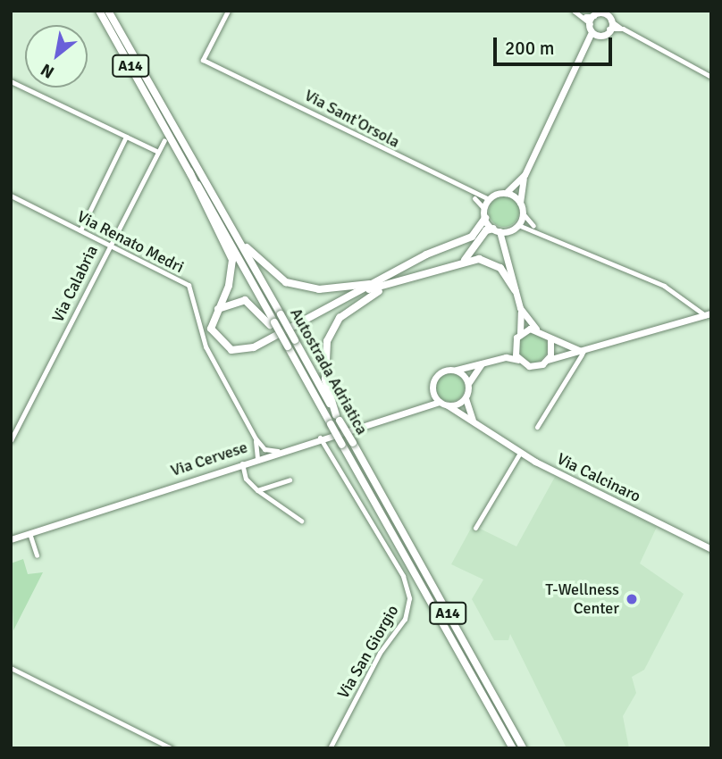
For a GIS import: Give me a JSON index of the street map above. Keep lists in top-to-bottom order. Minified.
{"streets":{"highway":["A14","Autostrada Adriatica"],"main road":["Via Cervese","Via Calcinaro"],"street":["Via Sant'Orsola","Via Renato Medri","Via Calabria","Via San Giorgio"]},"crossings":[["Via Renato Medri","Via Calabria"],["Via Renato Medri","Via Cervese"],["Via Cervese","Via Calcinaro"],["Via Cervese","Via San Giorgio"]],"places":["T-Wellness Center"],"scale_bar":"200 m","north":"bottom left"}
